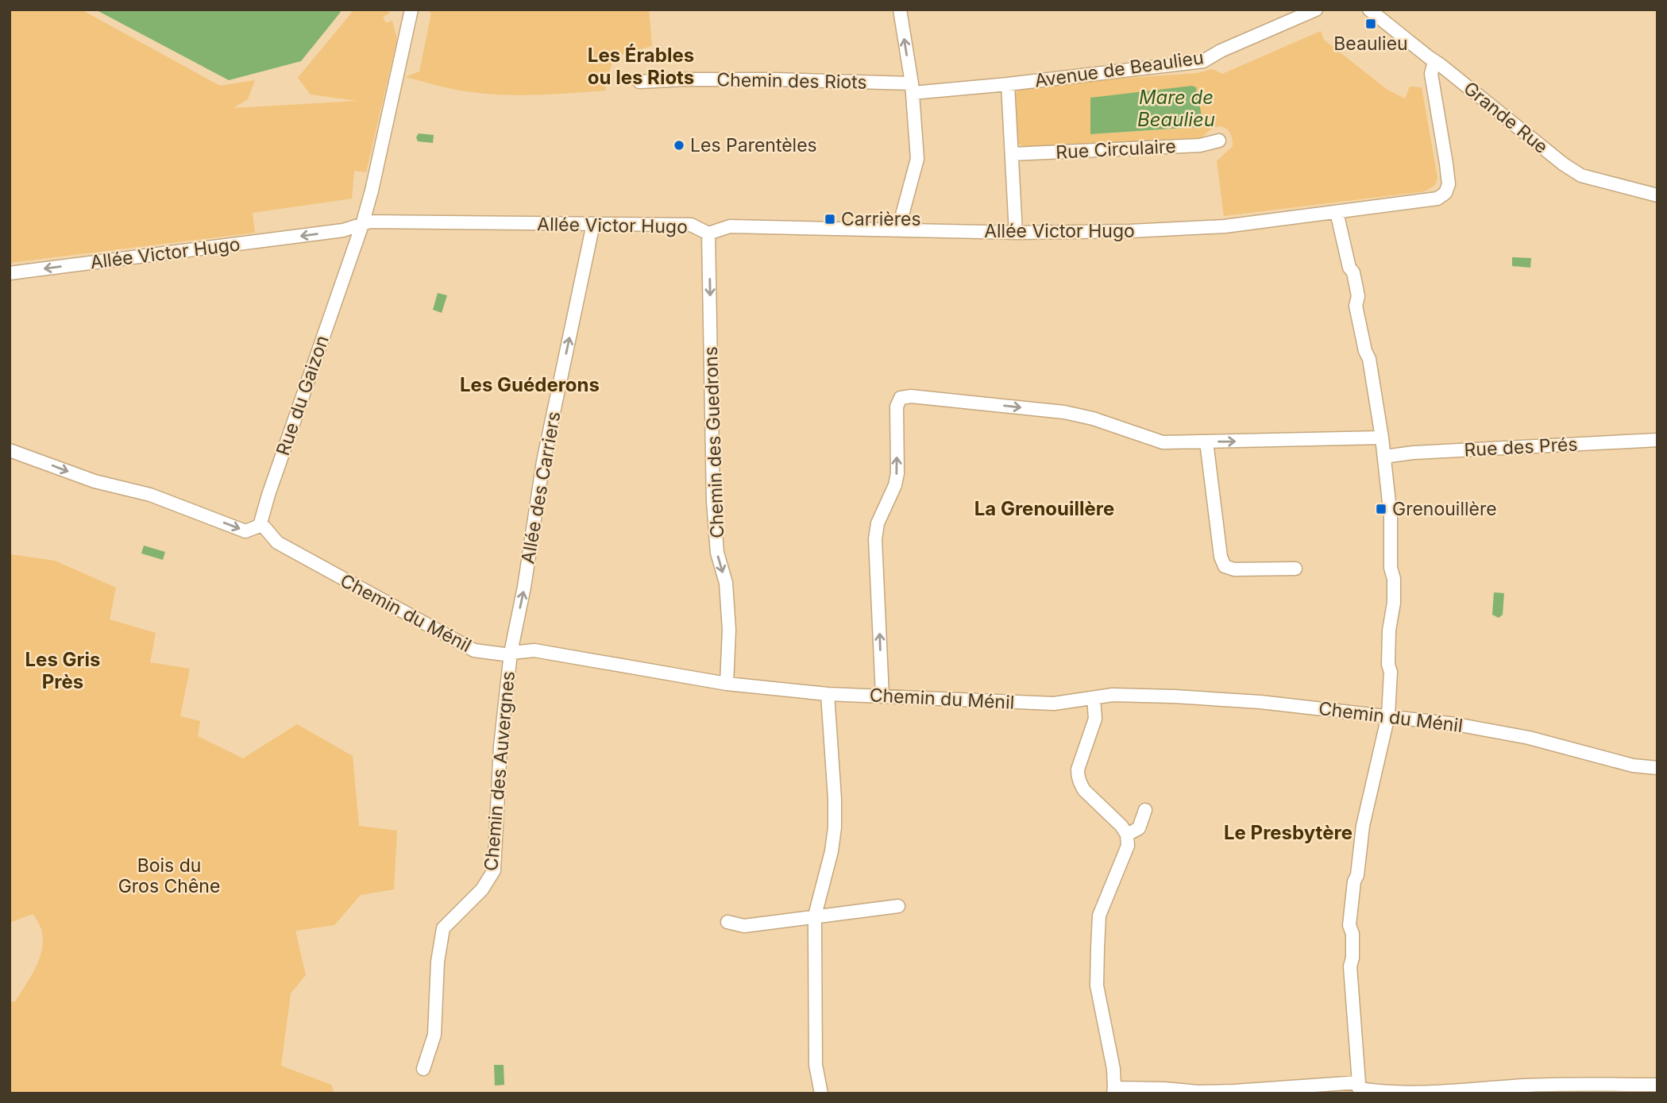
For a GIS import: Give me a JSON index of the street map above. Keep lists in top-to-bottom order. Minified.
{"streets":{"street":["Avenue de Beaulieu","Chemin des Riots","Grande Rue","Rue Circulaire","Allée Victor Hugo","Rue du Gaizon","Chemin des Guedrons","Rue des Prés","Allée des Carriers","Chemin du Ménil","Chemin des Auvergnes"]},"crossings":[["Avenue de Beaulieu","Chemin des Riots"],["Grande Rue","Allée Victor Hugo"],["Allée Victor Hugo","Rue du Gaizon"],["Allée Victor Hugo","Chemin des Guedrons"],["Allée Victor Hugo","Allée des Carriers"],["Rue du Gaizon","Chemin du Ménil"],["Chemin des Guedrons","Chemin du Ménil"],["Allée des Carriers","Chemin du Ménil"],["Allée des Carriers","Chemin des Auvergnes"],["Chemin du Ménil","Chemin des Auvergnes"]],"one_way":["Chemin des Guedrons","Allée des Carriers"],"districts":["Les Érables ou les Riots","Les Guéderons","La Grenouillère","Les Gris Près","Le Presbytère"],"water":["Mare de Beaulieu"],"parks":["Bois du Gros Chêne"],"places":{"transit":["Beaulieu","Carrières","Grenouillère"],"other":["Les Parentèles"]}}
